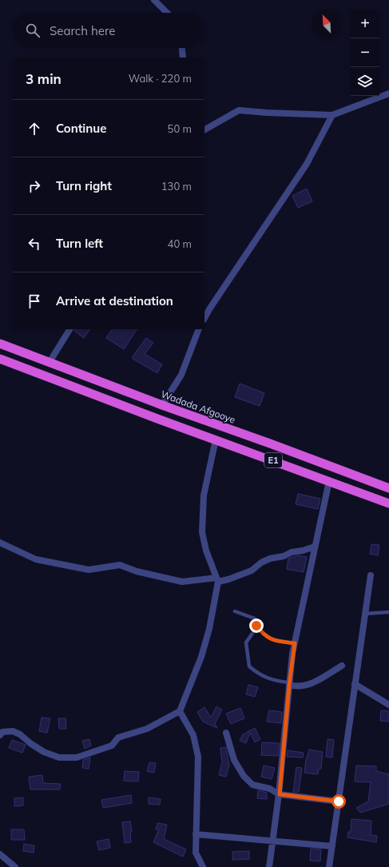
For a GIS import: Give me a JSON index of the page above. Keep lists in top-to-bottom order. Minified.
{"streets":{"highway":["Wadada Afgooye","E1"]},"north":"top left","page":{"map_buttons":["+","−"],"search":"Search here","heading":["3 min","Walk · 220 m"],"list":[["Continue","50 m"],["Turn right","130 m"],["Turn left","40 m"],"Arrive at destination"]}}
